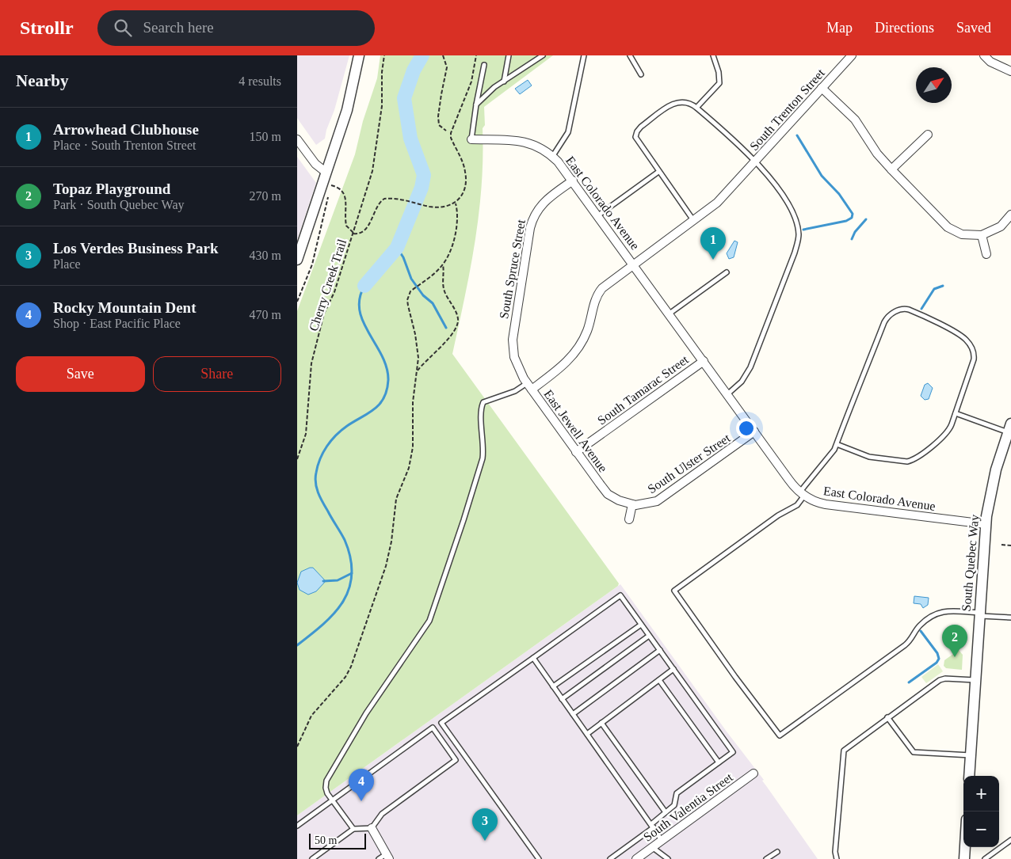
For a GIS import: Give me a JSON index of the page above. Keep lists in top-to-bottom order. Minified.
{"streets":{"street":["South Trenton Street","East Colorado Avenue","South Spruce Street","South Tamarac Street","East Jewell Avenue","South Ulster Street","South Quebec Way","South Valentia Street"],"path":["Cherry Creek Trail"]},"crossings":[["South Trenton Street","East Colorado Avenue"],["South Trenton Street","East Jewell Avenue"],["East Colorado Avenue","South Spruce Street"],["East Colorado Avenue","South Tamarac Street"],["East Colorado Avenue","South Ulster Street"],["East Colorado Avenue","South Quebec Way"],["South Spruce Street","East Jewell Avenue"],["South Tamarac Street","East Jewell Avenue"],["East Jewell Avenue","South Ulster Street"]],"scale_bar":"50 m","north":"top right","page":{"header":"Strollr","search":"Search here","nav":["Map","Directions","Saved"],"heading":["Nearby","4 results"],"list":[{"mark":"1","name":"Arrowhead Clubhouse","note":"Place · South Trenton Street","value":"150 m"},{"mark":"2","name":"Topaz Playground","note":"Park · South Quebec Way","value":"270 m"},{"mark":"3","name":"Los Verdes Business Park","note":"Place","value":"430 m"},{"mark":"4","name":"Rocky Mountain Dent","note":"Shop · East Pacific Place","value":"470 m"}],"pins":["1","2","4","3"],"buttons":["Save","Share"],"map_buttons":["+","−"],"scale":"50 m"}}
